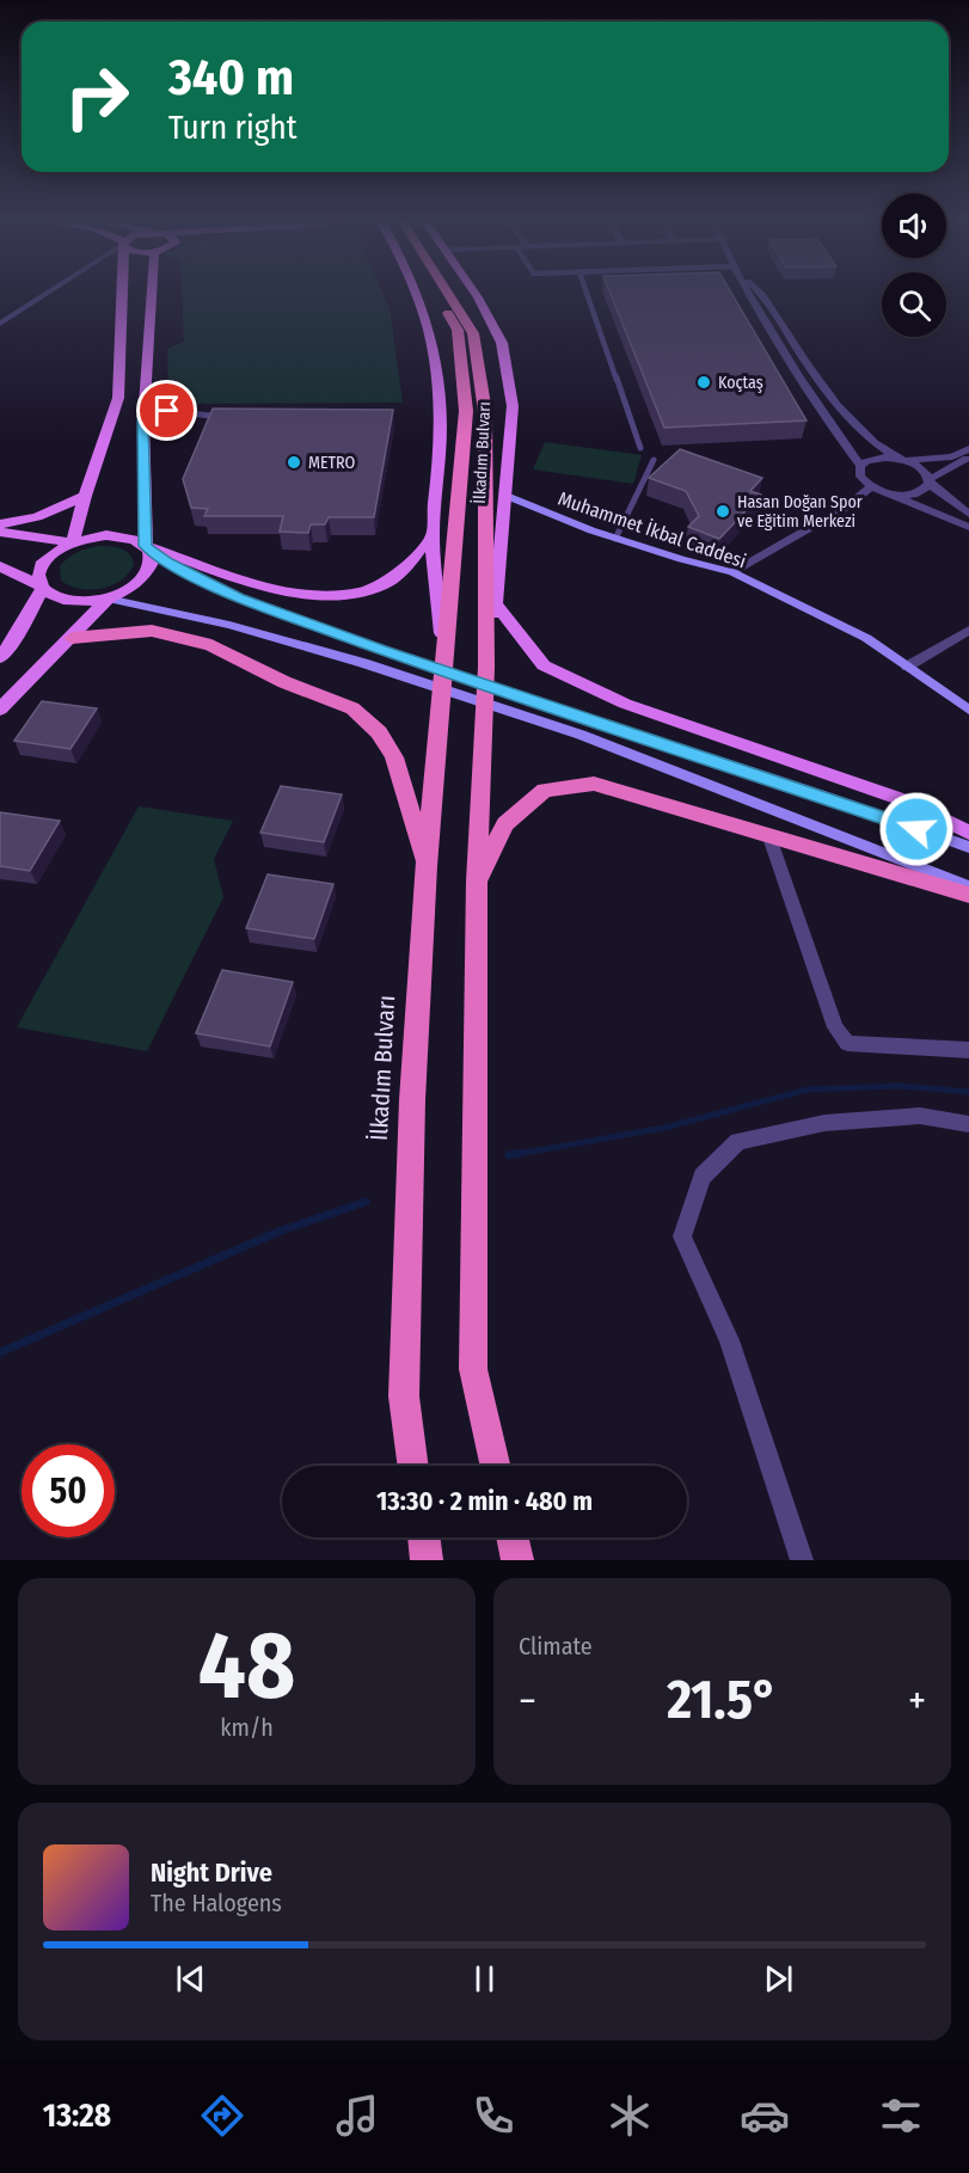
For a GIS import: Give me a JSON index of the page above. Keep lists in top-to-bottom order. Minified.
{"streets":{"highway":["İlkadım Bulvarı"],"main road":["Muhammet İkbal Caddesi"]},"crossings":[["İlkadım Bulvarı","Muhammet İkbal Caddesi"]],"places":["Koçtaş","METRO","Hasan Doğan Spor ve Eğitim Merkezi"],"page":{"turn":["340 m","Turn right"],"limit":"50","trip":"13:30 · 2 min · 480 m","tile":[["48","km/h"],"Climate"],"heat":["−","21.5°","+"],"song":["Night Drive","The Halogens"],"tabs":"13:28"}}
